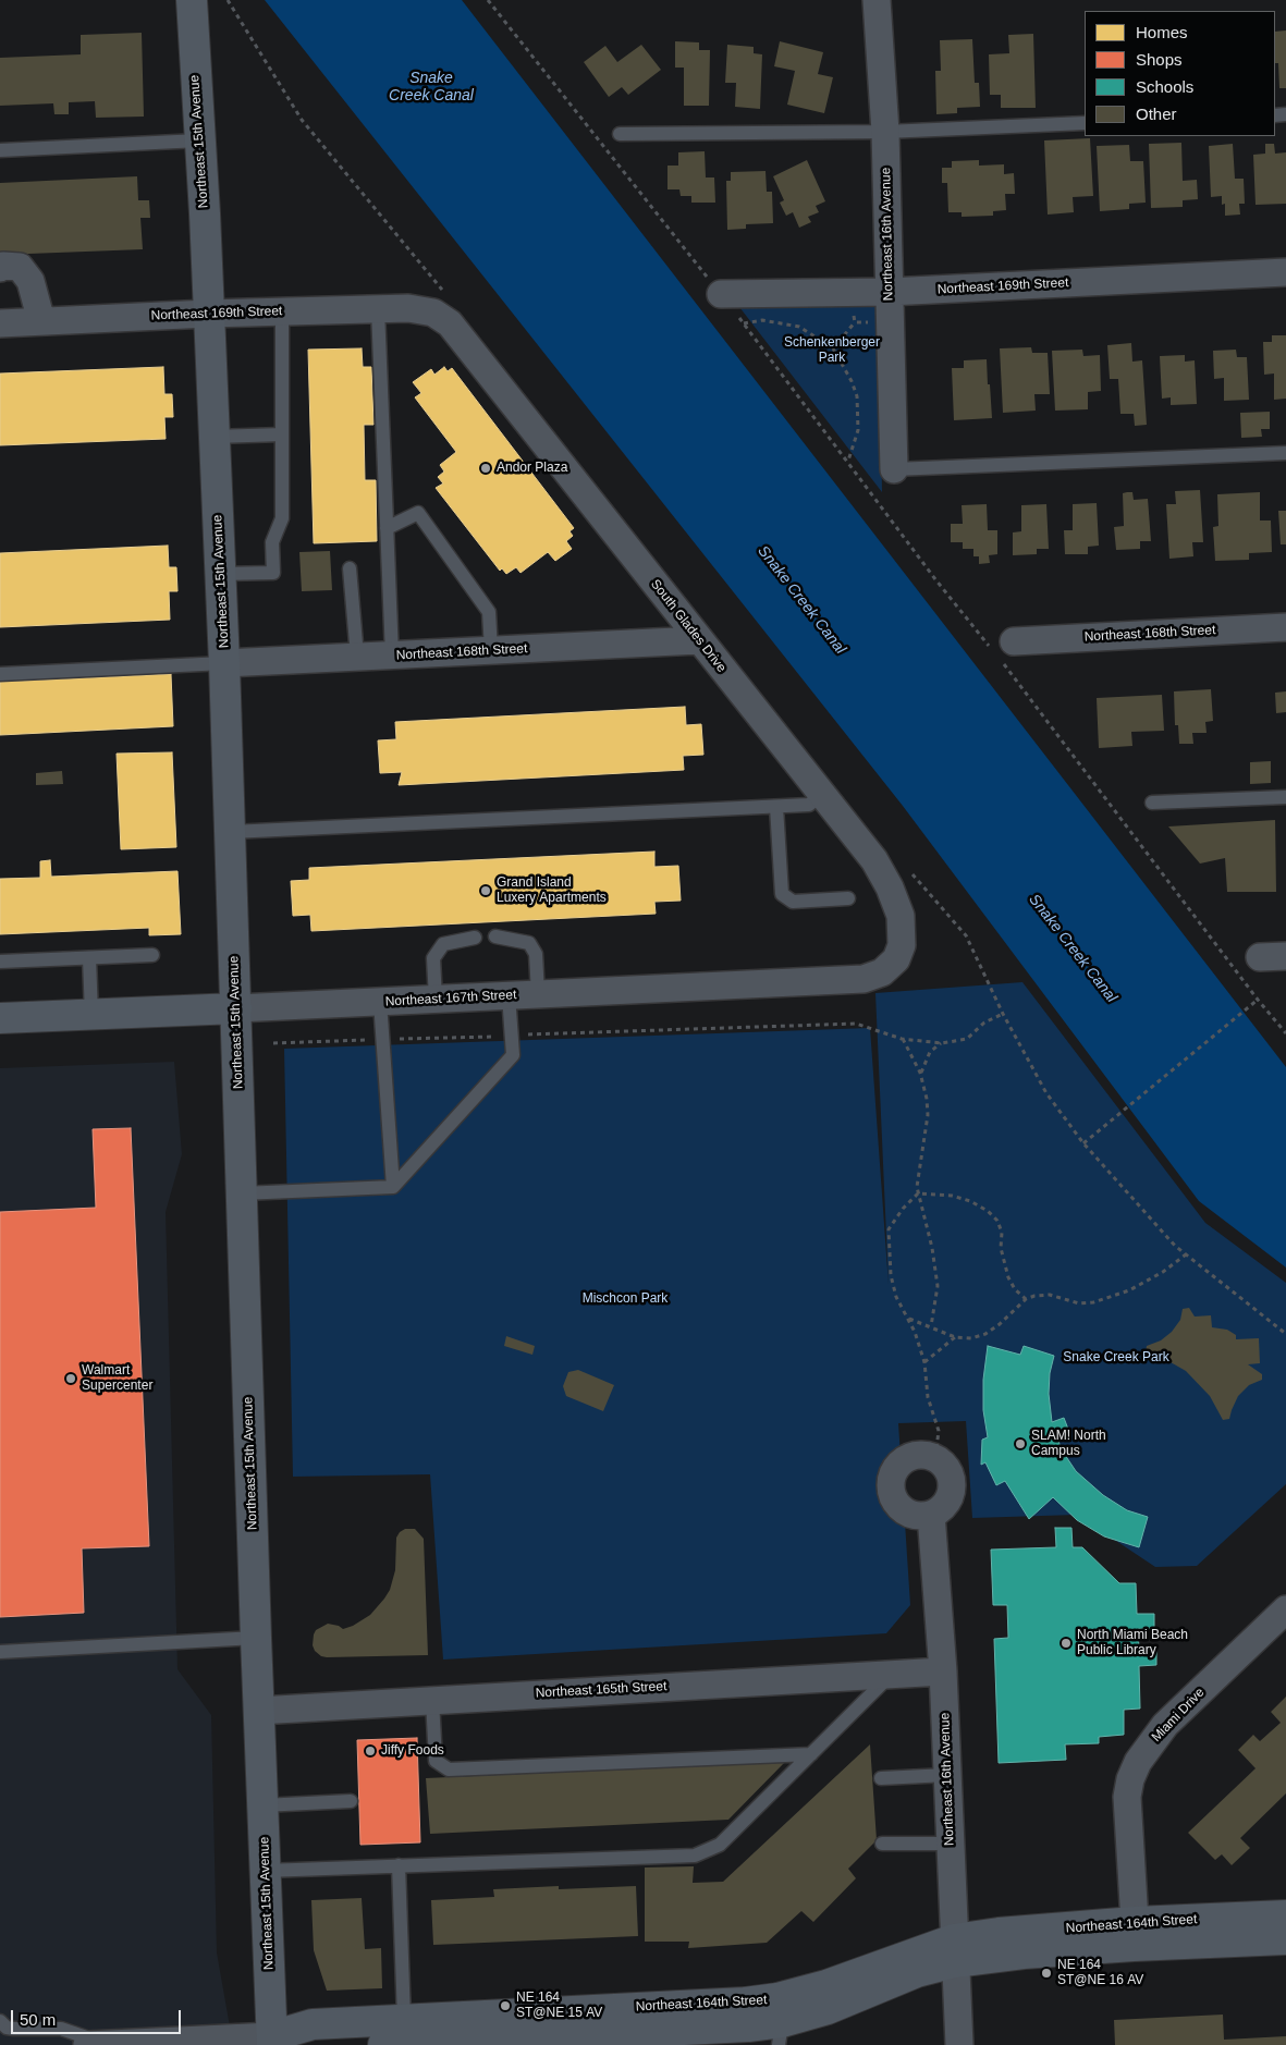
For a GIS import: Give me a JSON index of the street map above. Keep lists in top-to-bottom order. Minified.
{"streets":{"street":["Northeast 15th Avenue","Northeast 16th Avenue","Northeast 169th Street","South Glades Drive","Northeast 168th Street","Northeast 167th Street","Northeast 165th Street","Miami Drive","Northeast 164th Street"]},"crossings":[["Northeast 15th Avenue","Northeast 169th Street"],["Northeast 15th Avenue","Northeast 168th Street"],["Northeast 15th Avenue","Northeast 167th Street"],["Northeast 15th Avenue","Northeast 165th Street"],["Northeast 15th Avenue","Northeast 164th Street"],["Northeast 16th Avenue","Northeast 169th Street"],["Northeast 16th Avenue","Northeast 165th Street"],["Northeast 16th Avenue","Northeast 164th Street"],["Northeast 169th Street","South Glades Drive"],["South Glades Drive","Northeast 168th Street"],["South Glades Drive","Northeast 167th Street"],["Miami Drive","Northeast 164th Street"]],"water":["Snake Creek Canal"],"parks":["Schenkenberger Park","Mischcon Park","Snake Creek Park"],"places":["Andor Plaza","Grand Island Luxery Apartments","Walmart Supercenter","SLAM! North Campus","North Miami Beach Public Library","Jiffy Foods","NE 164 ST@NE 16 AV","NE 164 ST@NE 15 AV"],"legend":["Homes","Shops","Schools","Other"],"scale_bar":"50 m"}
